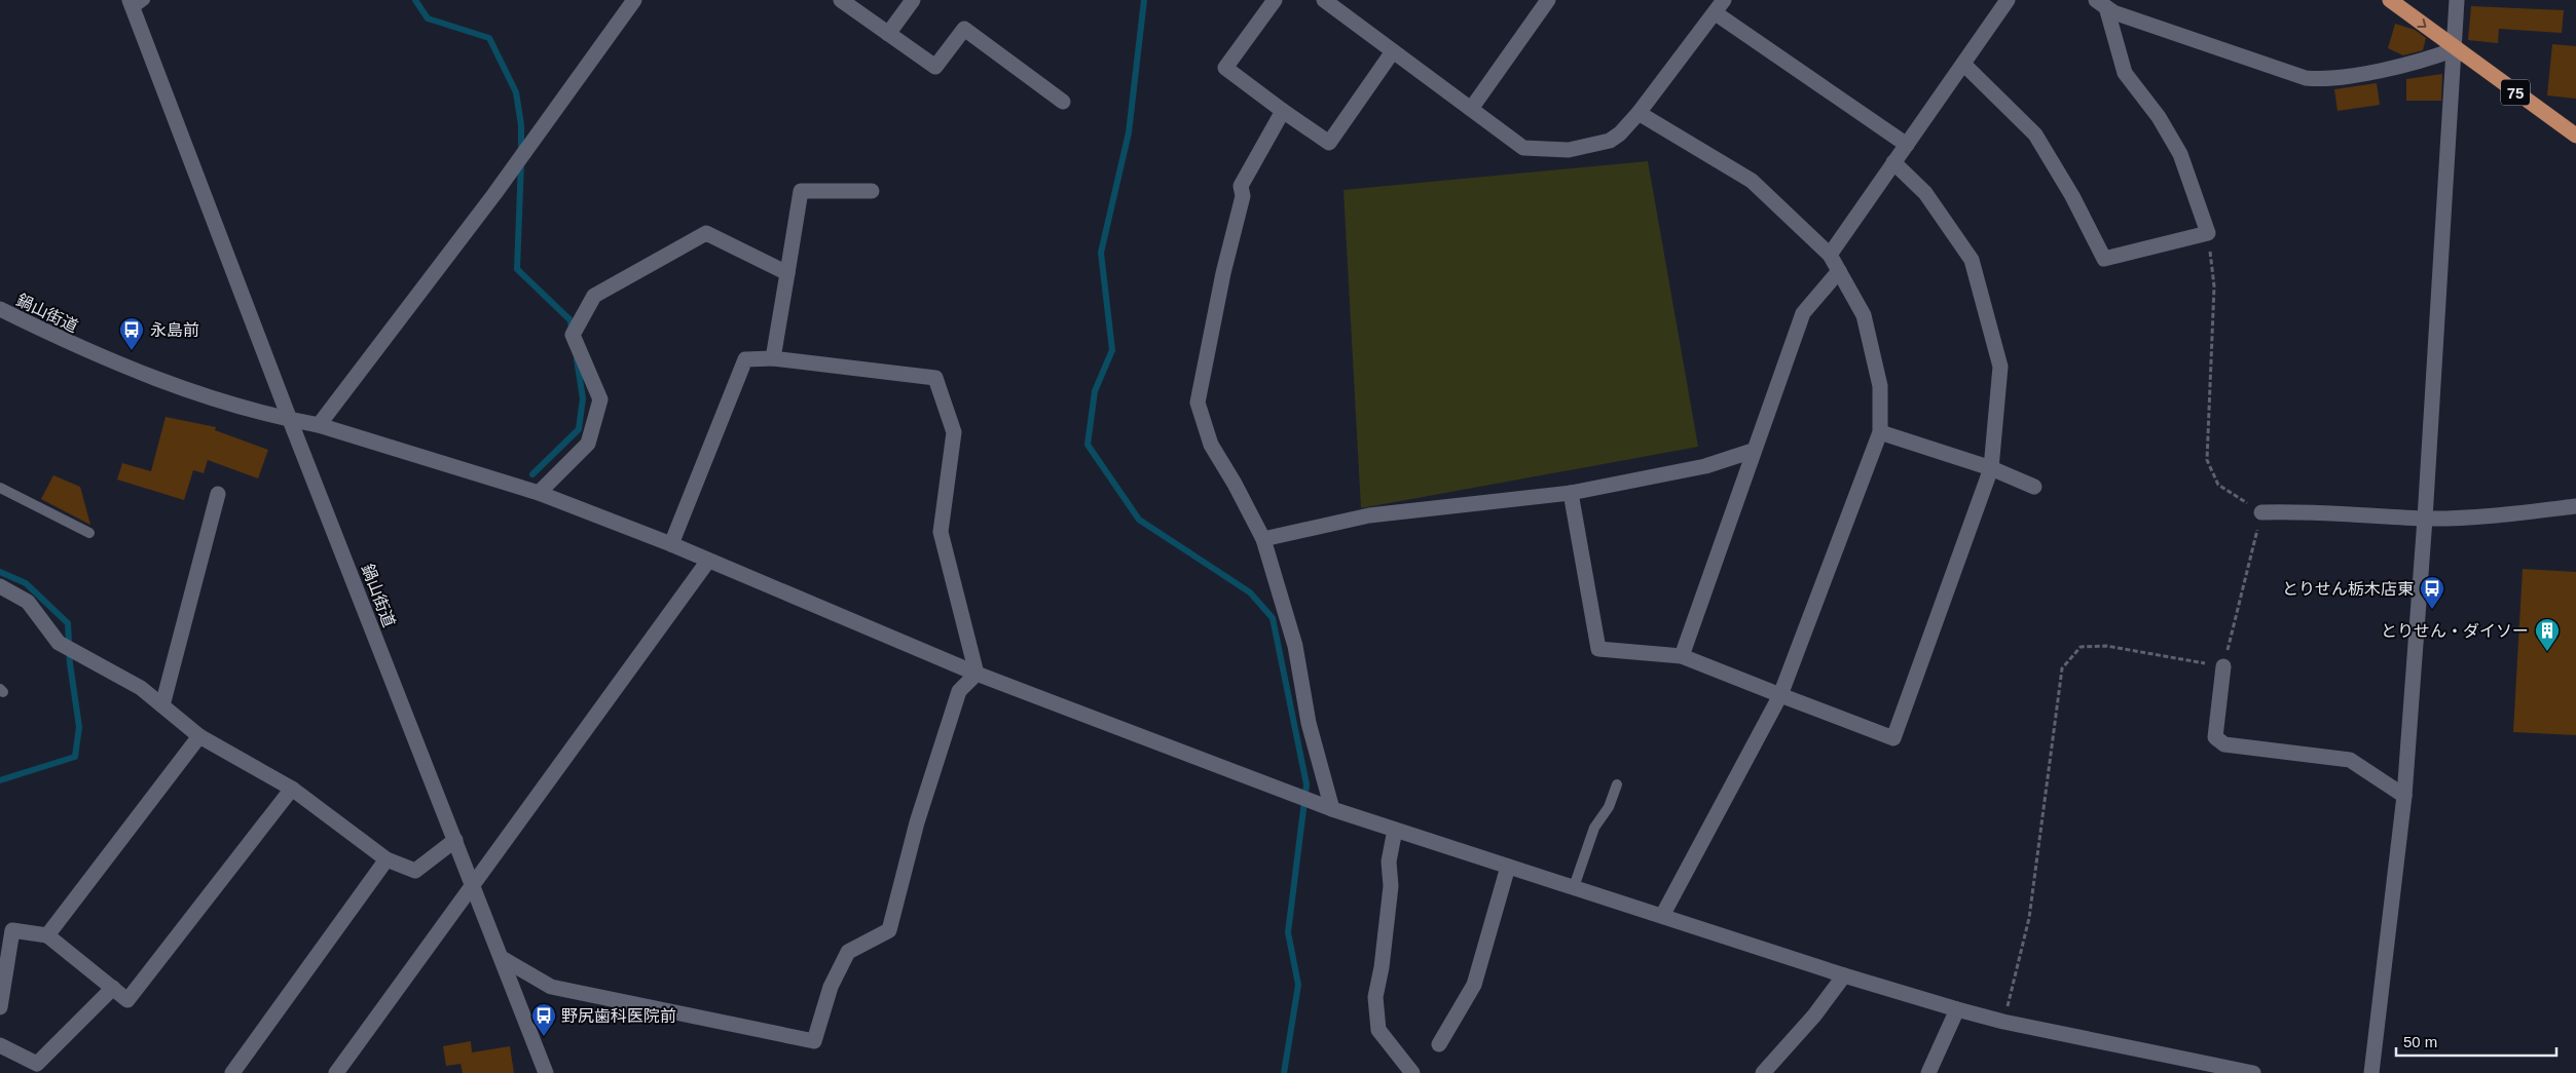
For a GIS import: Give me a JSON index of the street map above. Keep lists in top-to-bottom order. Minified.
{"streets":{"main road":["75"],"street":["鍋山街道"]},"places":{"bus stop":["永島前","とりせん栃木店東","野尻歯科医院前"],"building":["とりせん・ダイソー"]},"scale_bar":"50 m"}
